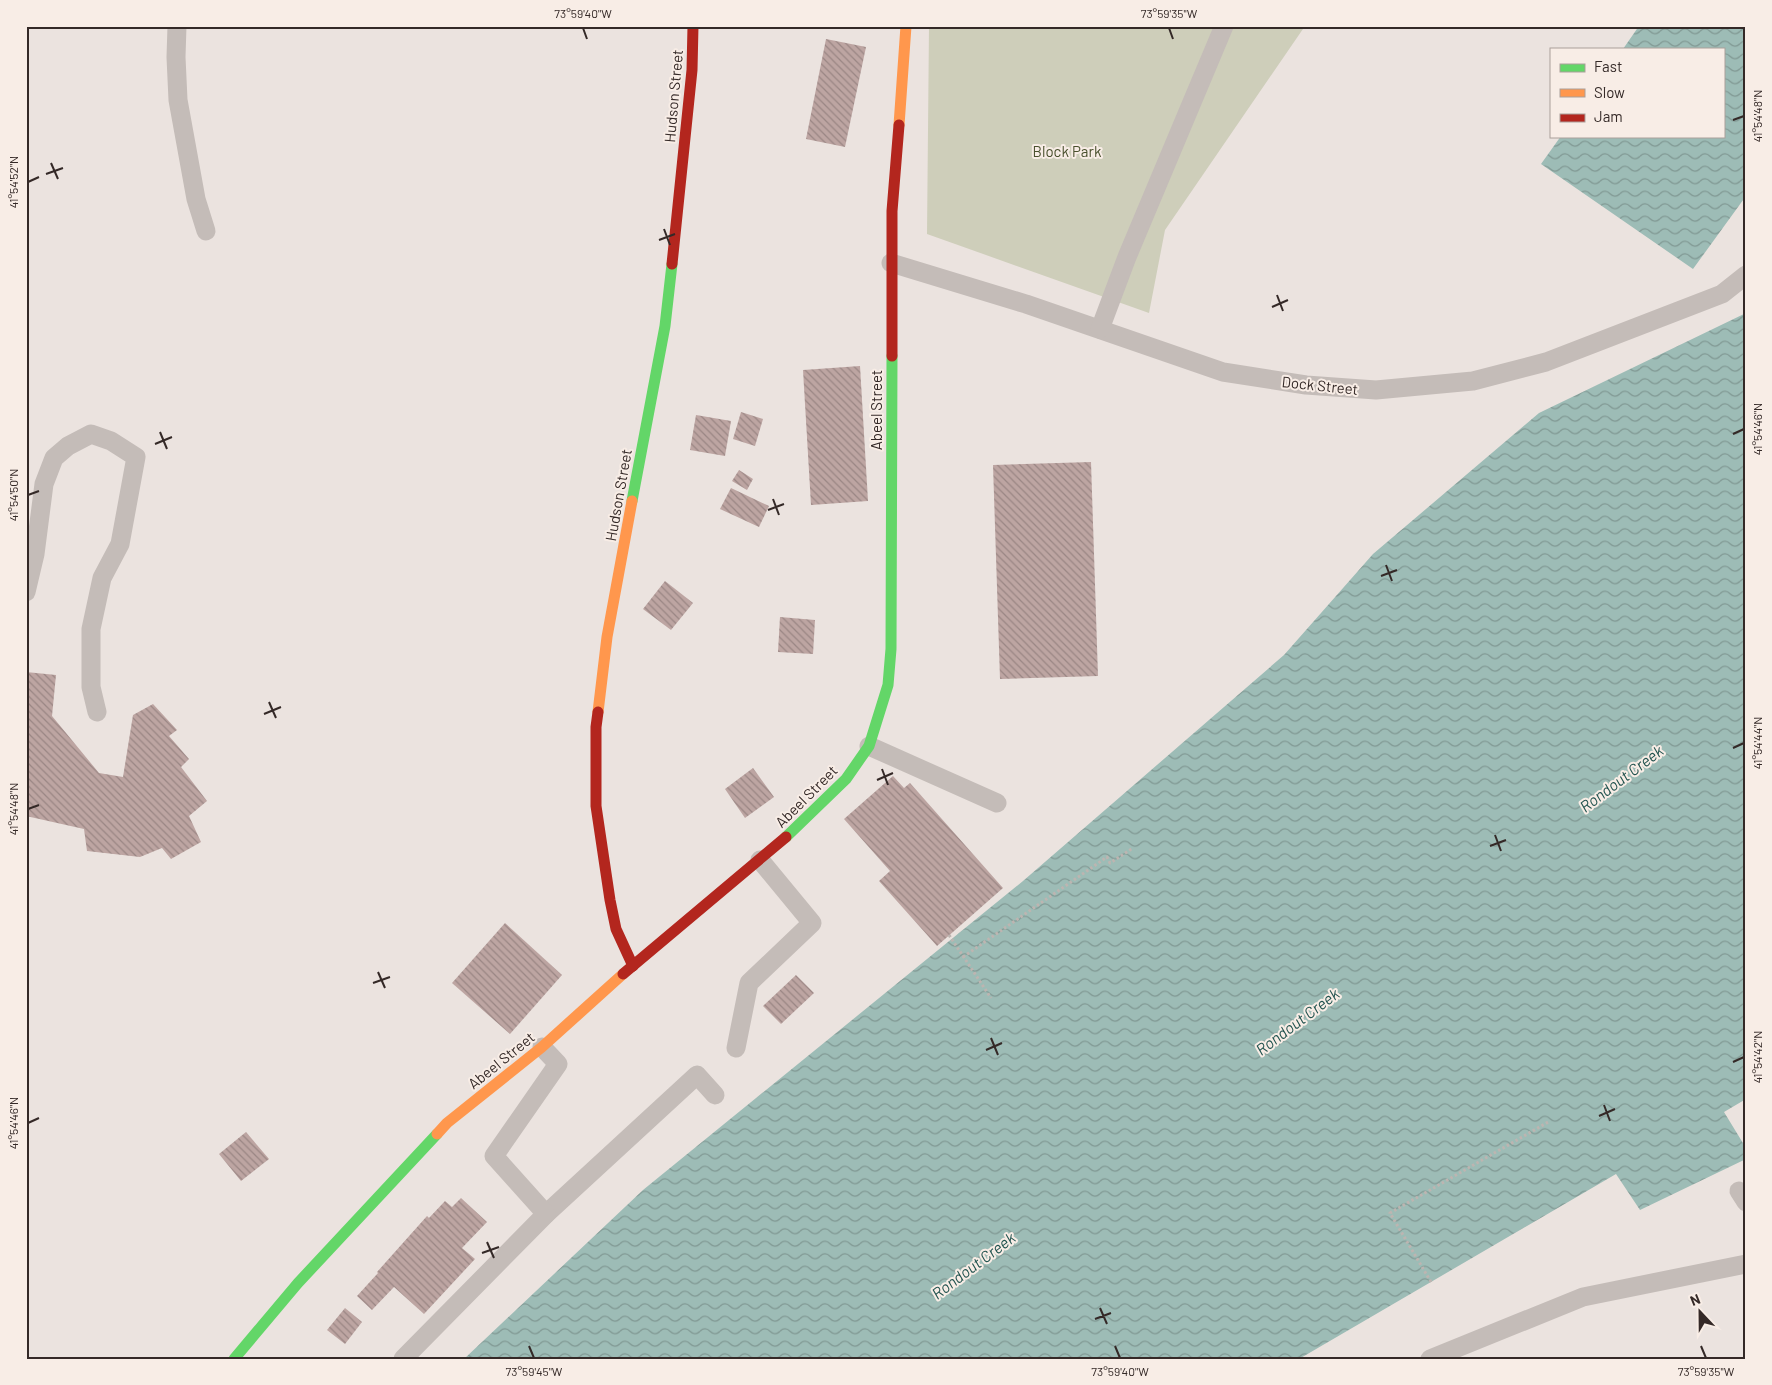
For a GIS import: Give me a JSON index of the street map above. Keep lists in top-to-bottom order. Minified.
{"streets":{"street":["Hudson Street","Abeel Street"],"lane":["Dock Street"]},"crossings":[["Hudson Street","Abeel Street"],["Dock Street","Abeel Street"]],"water":["Rondout Creek"],"parks":["Block Park"],"legend":["Fast","Slow","Jam"],"north":"top","coordinates":["73°59'40\"W","73°59'35\"W","41°54'48\"N","41°54'52\"N","41°54'46\"N","41°54'50\"N","41°54'44\"N","41°54'42\"N","73°59'45\"W"]}
